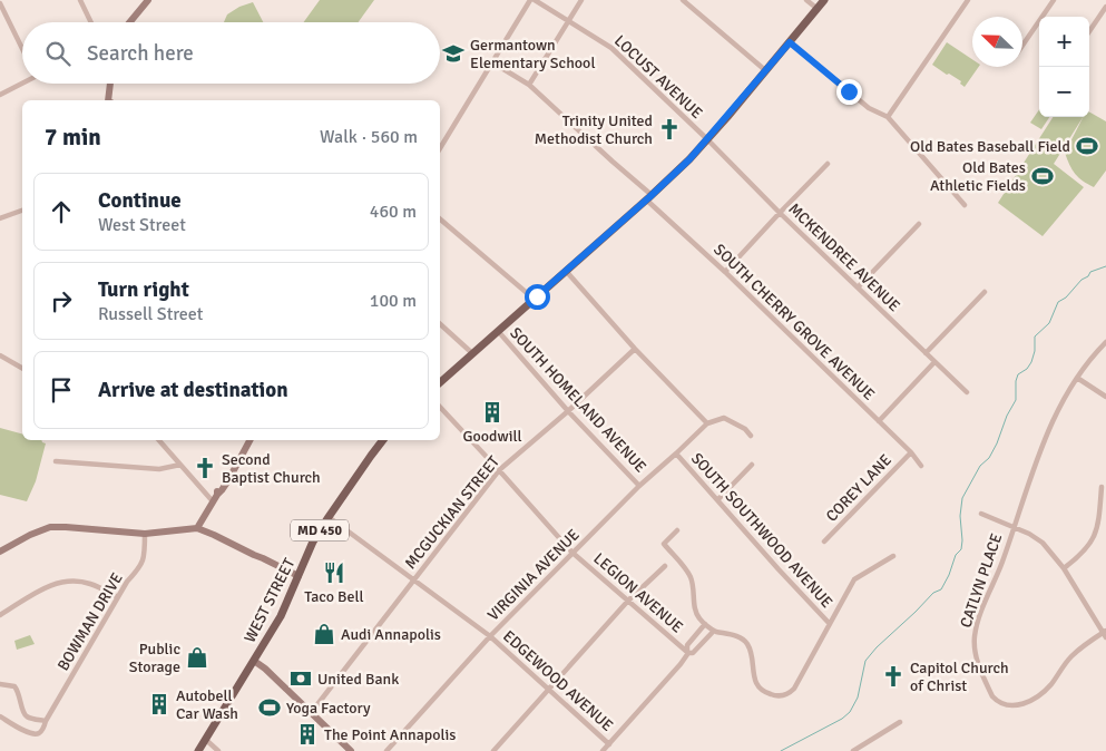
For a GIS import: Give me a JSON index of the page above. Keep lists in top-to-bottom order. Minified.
{"streets":{"main road":["MD 450","WEST STREET"],"street":["LOCUST AVENUE","MCKENDREE AVENUE","SOUTH CHERRY GROVE AVENUE","SOUTH HOMELAND AVENUE","COREY LANE","MCGUCKIAN STREET","SOUTH SOUTHWOOD AVENUE","VIRGINIA AVENUE","CATLYN PLACE","LEGION AVENUE","BOWMAN DRIVE","EDGEWOOD AVENUE"]},"crossings":[["LOCUST AVENUE","MCKENDREE AVENUE"],["SOUTH CHERRY GROVE AVENUE","COREY LANE"],["SOUTH HOMELAND AVENUE","MCGUCKIAN STREET"],["SOUTH HOMELAND AVENUE","VIRGINIA AVENUE"],["MCGUCKIAN STREET","LEGION AVENUE"],["MCGUCKIAN STREET","EDGEWOOD AVENUE"],["SOUTH SOUTHWOOD AVENUE","VIRGINIA AVENUE"],["VIRGINIA AVENUE","LEGION AVENUE"],["VIRGINIA AVENUE","EDGEWOOD AVENUE"],["WEST STREET","EDGEWOOD AVENUE"]],"places":{"school or university":["Germantown Elementary School"],"church":["Trinity United Methodist Church","Second Baptist Church","Capitol Church of Christ"],"sports":["Old Bates Baseball Field","Old Bates Athletic Fields","Yoga Factory"],"building":["Goodwill","Autobell Car Wash","The Point Annapolis"],"restaurant":["Taco Bell"],"shop":["Audi Annapolis","Public Storage"],"bank":["United Bank"]},"north":"top left","page":{"map_buttons":["+","−"],"search":"Search here","heading":["7 min","Walk · 560 m"],"list":[["Continue","West Street","460 m"],["Turn right","Russell Street","100 m"],"Arrive at destination"]}}
